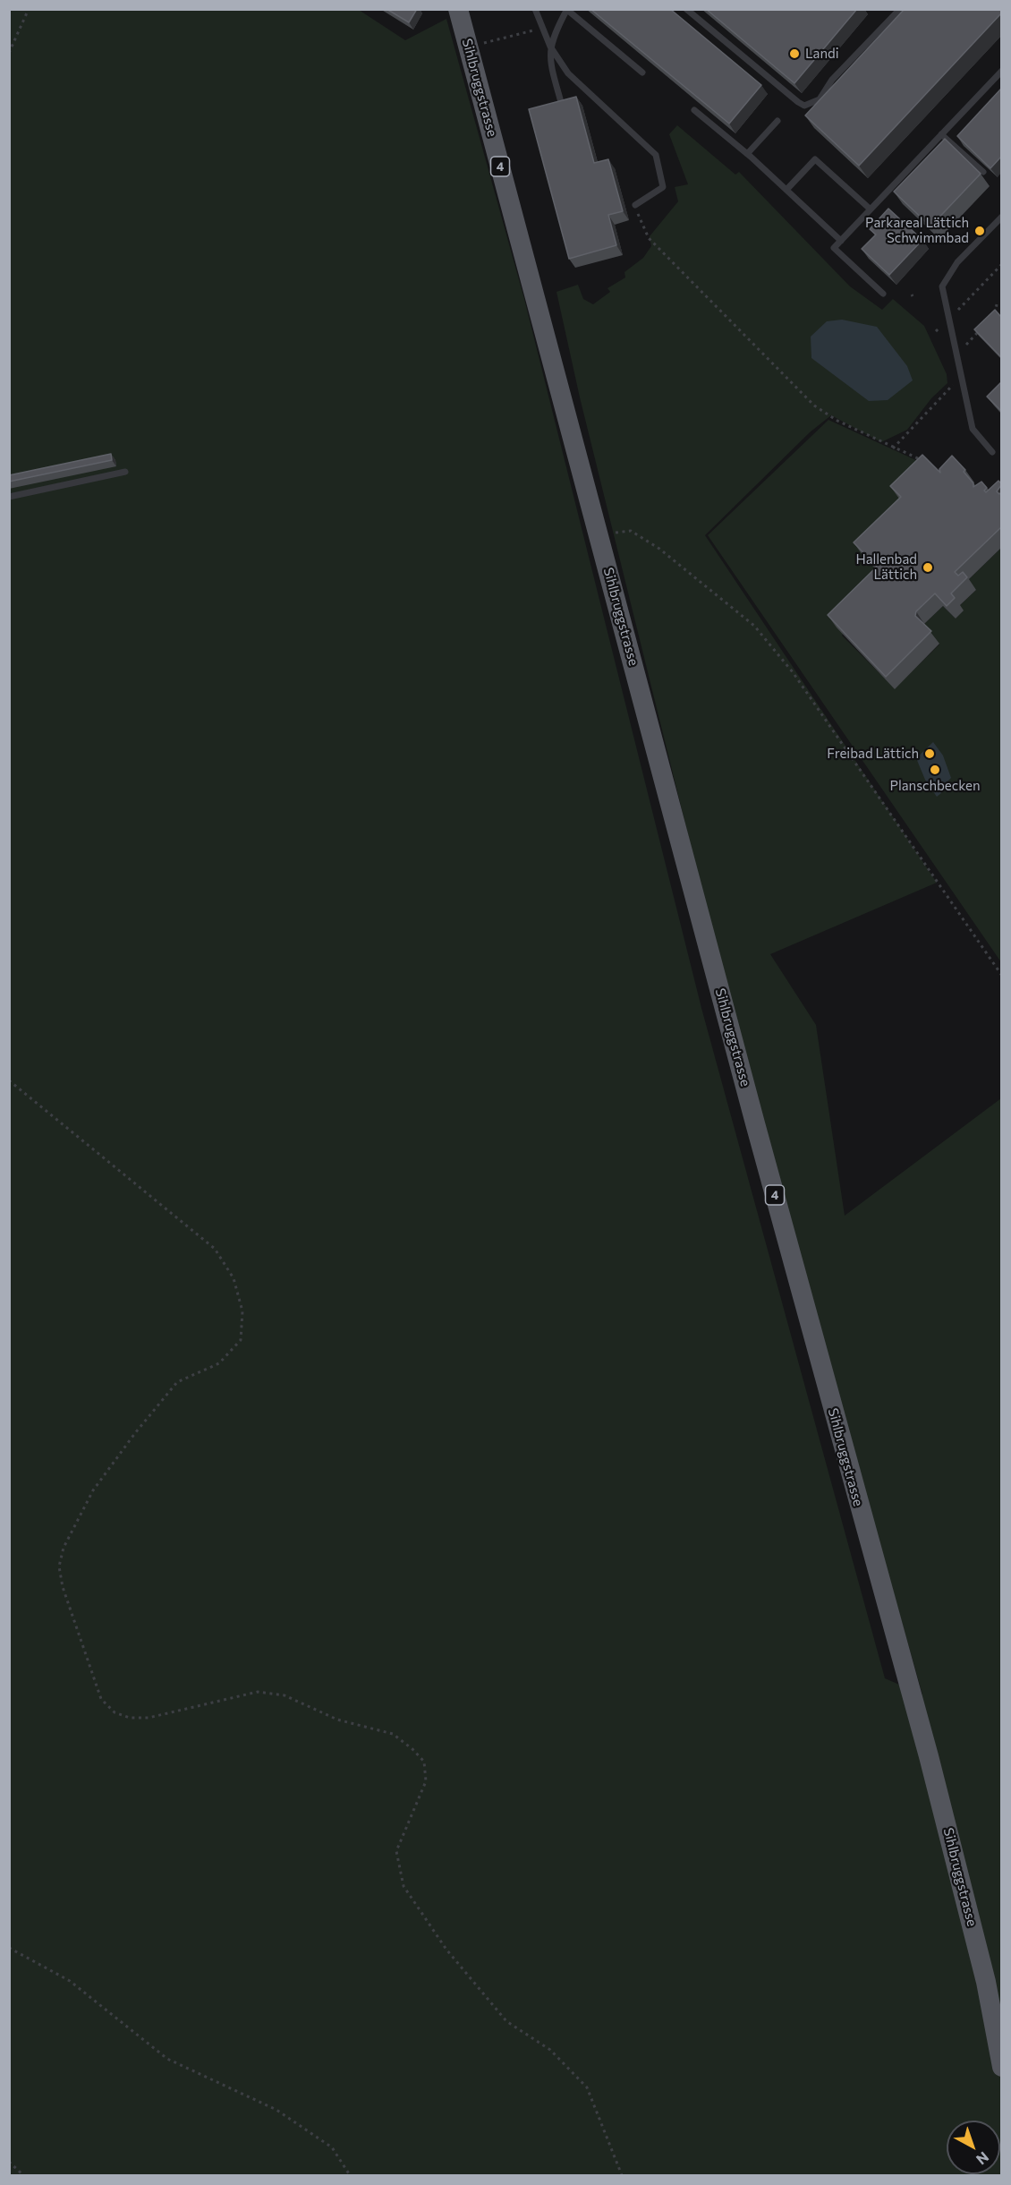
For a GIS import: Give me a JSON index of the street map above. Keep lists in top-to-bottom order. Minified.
{"streets":{"main road":["Sihlbruggstrasse","4"]},"places":["Landi","Parkareal Lättich Schwimmbad","Hallenbad Lättich","Freibad Lättich","Planschbecken"],"north":"bottom right"}
